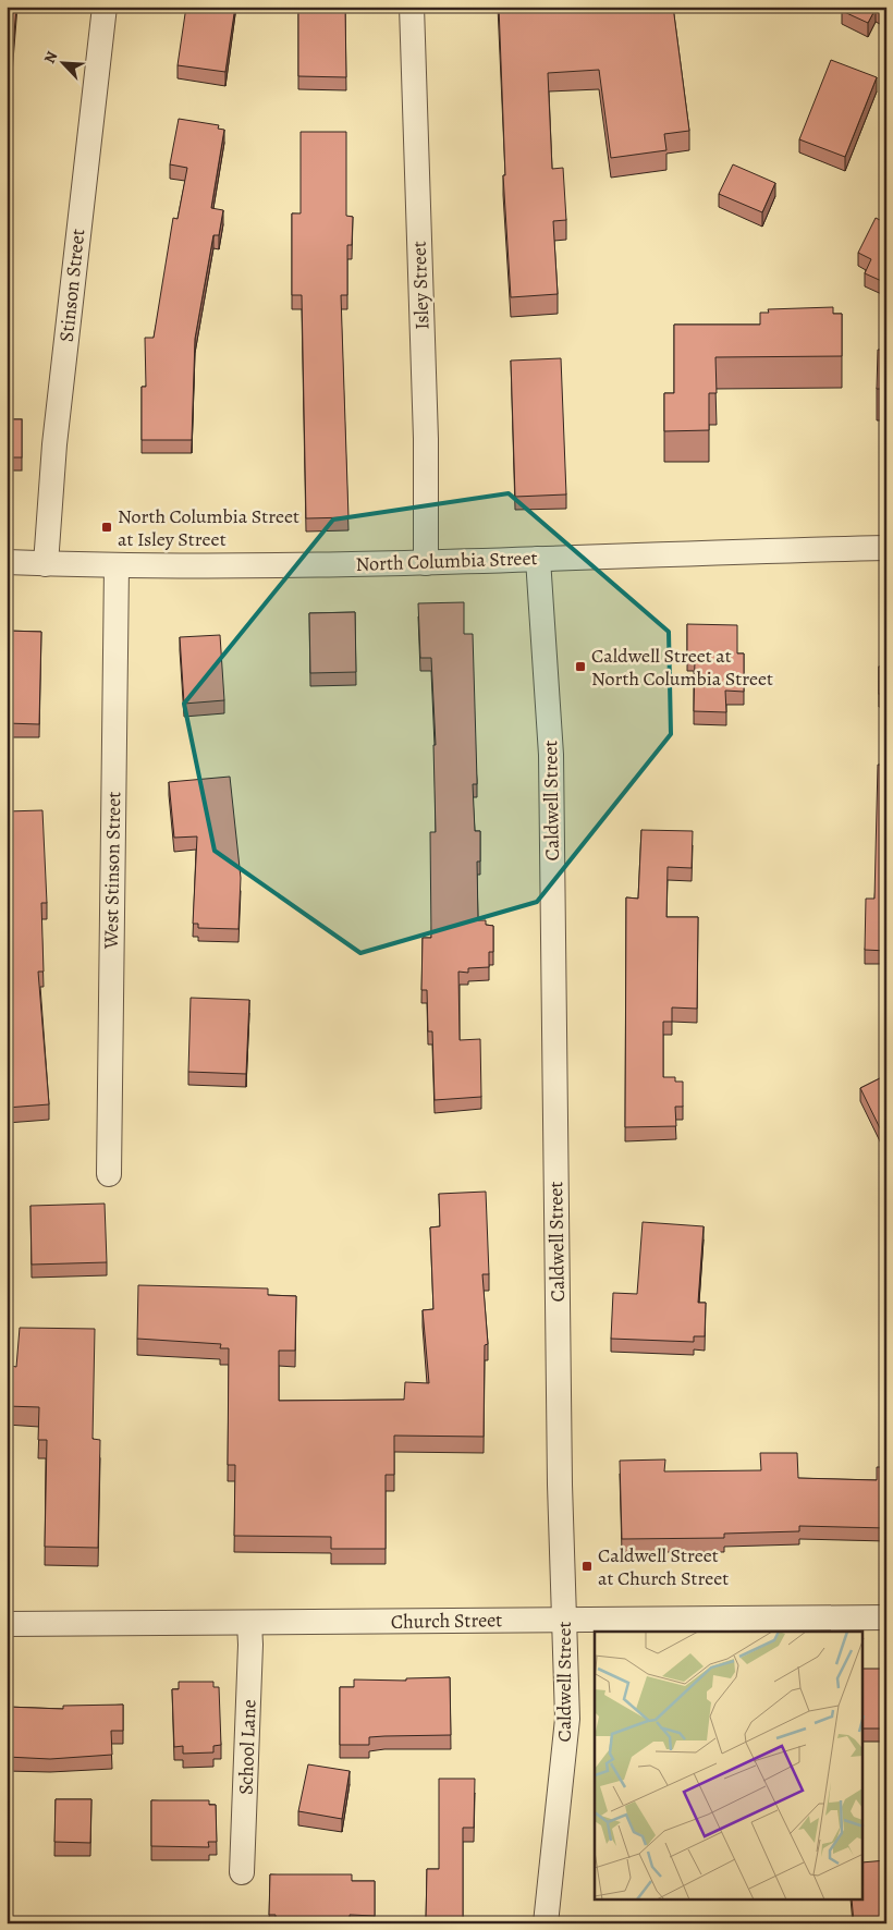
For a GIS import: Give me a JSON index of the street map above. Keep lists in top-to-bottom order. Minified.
{"streets":{"street":["Stinson Street","Isley Street","North Columbia Street","Caldwell Street","West Stinson Street","Church Street","School Lane"]},"crossings":[["Stinson Street","North Columbia Street"],["Isley Street","North Columbia Street"],["North Columbia Street","Caldwell Street"],["North Columbia Street","West Stinson Street"],["Caldwell Street","Church Street"],["Church Street","School Lane"]],"places":{"transit":["North Columbia Street at Isley Street","Caldwell Street at North Columbia Street","Caldwell Street at Church Street"]},"north":"top left"}
